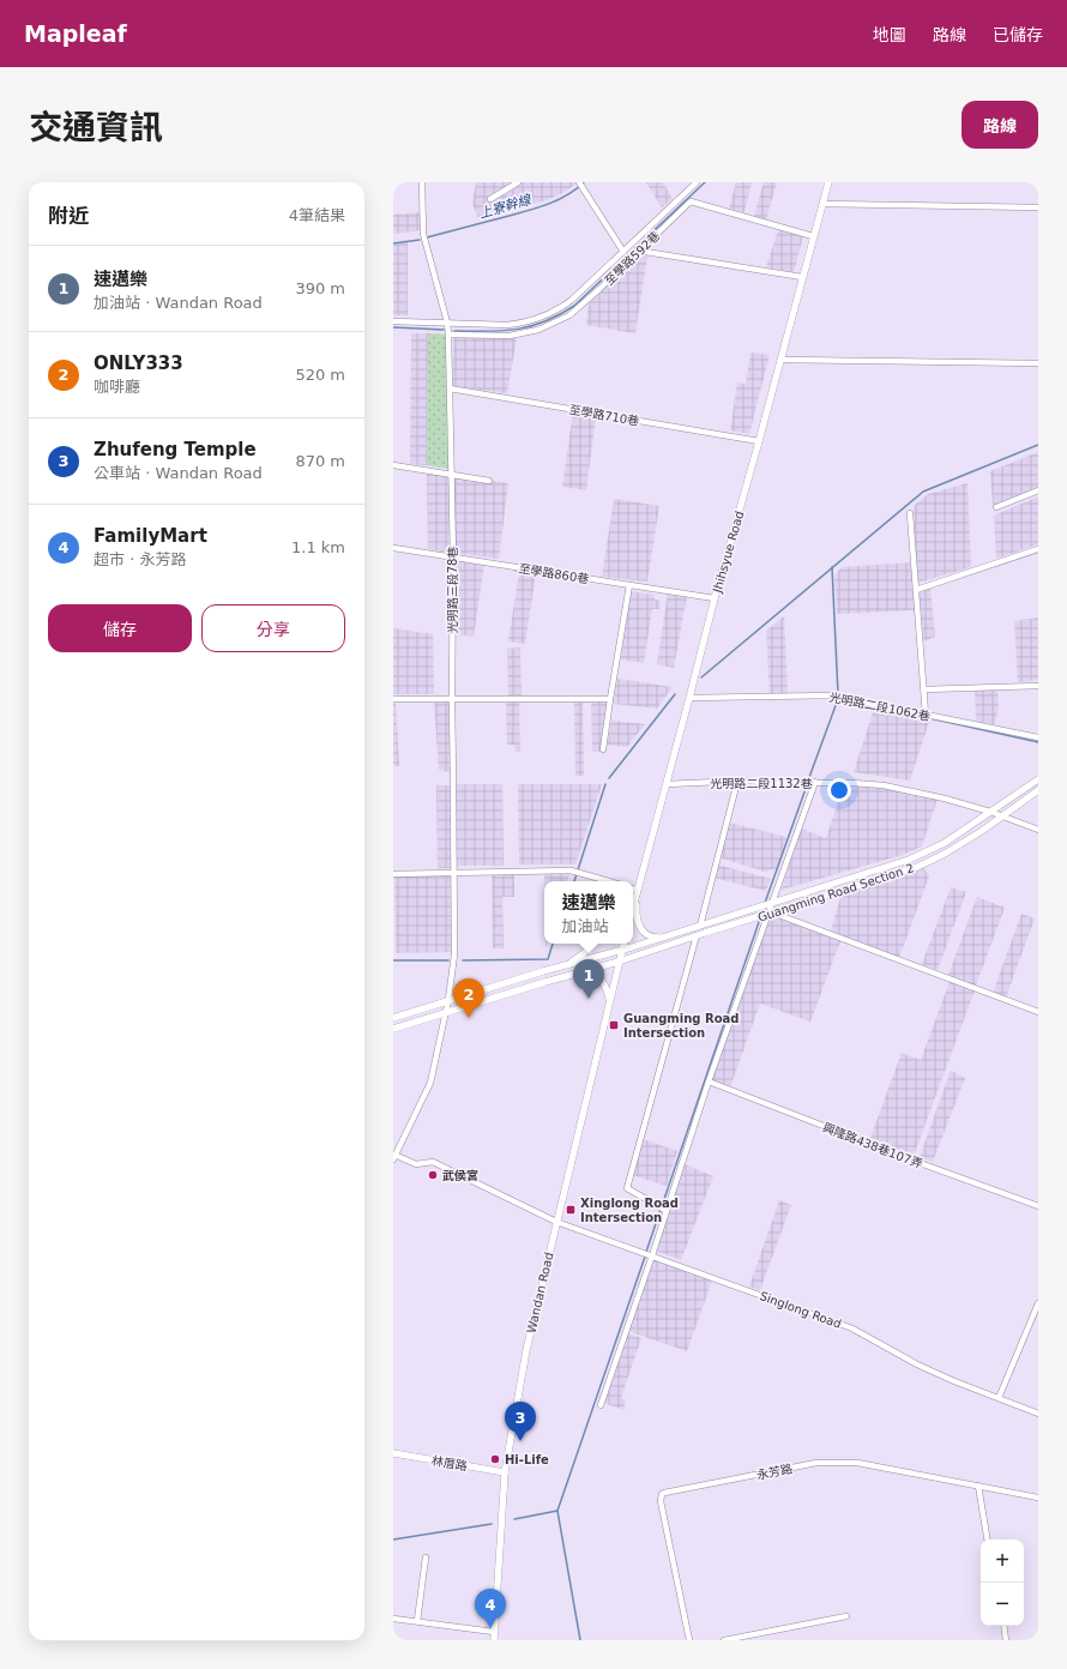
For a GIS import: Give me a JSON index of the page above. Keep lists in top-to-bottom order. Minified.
{"streets":{"street":["至學路592巷","至學路710巷","Jhihsyue Road","至學路860巷","光明路三段78巷","光明路二段1062巷","光明路二段1132巷","Guangming Road Section 2","興隆路438巷107弄","Wandan Road","Singlong Road","林厝路","永芳路"]},"crossings":[["至學路592巷","Jhihsyue Road"],["至學路592巷","光明路三段78巷"],["至學路710巷","Jhihsyue Road"],["至學路710巷","光明路三段78巷"],["Jhihsyue Road","至學路860巷"],["Jhihsyue Road","光明路二段1062巷"],["Jhihsyue Road","光明路二段1132巷"],["至學路860巷","光明路三段78巷"],["光明路三段78巷","Guangming Road Section 2"],["光明路三段78巷","Singlong Road"],["光明路二段1132巷","Guangming Road Section 2"],["Guangming Road Section 2","Wandan Road"],["Wandan Road","Singlong Road"],["Wandan Road","林厝路"]],"water":["上寮幹線"],"places":{"transit":["Guangming Road Intersection","Xinglong Road Intersection"],"other":["武侯宮","Hi-Life"]},"page":{"header":"Mapleaf","nav":["地圖","路線","已儲存"],"title":"交通資訊","buttons":["路線",["儲存","分享"]],"heading":["附近","4筆結果"],"list":[{"mark":"1","name":"速邁樂","note":"加油站 · Wandan Road","value":"390 m"},{"mark":"2","name":"ONLY333","note":"咖啡廳","value":"520 m"},{"mark":"3","name":"Zhufeng Temple","note":"公車站 · Wandan Road","value":"870 m"},{"mark":"4","name":"FamilyMart","note":"超市 · 永芳路","value":"1.1 km"}],"popup":["速邁樂","加油站"],"pins":["1","2","3","4"],"map_buttons":["+","−"]}}
